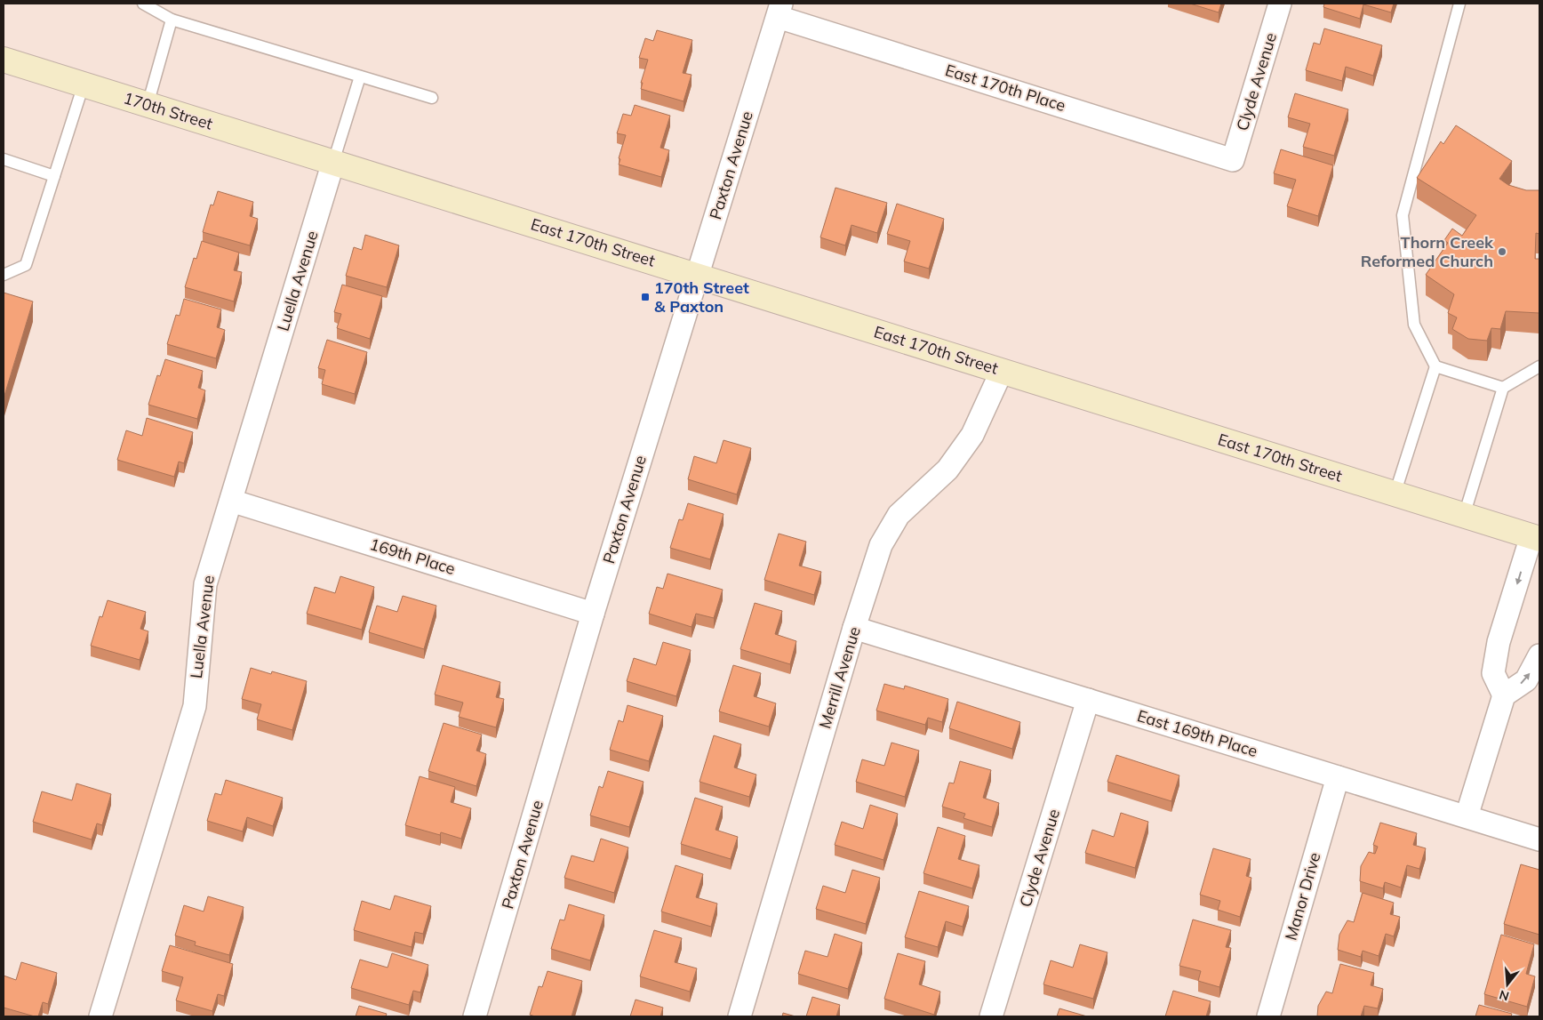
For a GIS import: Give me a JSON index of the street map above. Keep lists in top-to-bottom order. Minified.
{"streets":{"street":["Clyde Avenue","East 170th Place","170th Street","Paxton Avenue","East 170th Street","Luella Avenue","169th Place","Merrill Avenue","East 169th Place","Manor Drive"]},"crossings":[["Clyde Avenue","East 170th Place"],["Clyde Avenue","East 169th Place"],["East 170th Place","Paxton Avenue"],["170th Street","East 170th Street"],["170th Street","Luella Avenue"],["Paxton Avenue","East 170th Street"],["Paxton Avenue","169th Place"],["East 170th Street","Luella Avenue"],["East 170th Street","Merrill Avenue"],["Luella Avenue","169th Place"],["Merrill Avenue","East 169th Place"],["East 169th Place","Manor Drive"]],"places":{"other":["Thorn Creek Reformed Church"],"transit":["170th Street & Paxton"]},"north":"bottom"}
